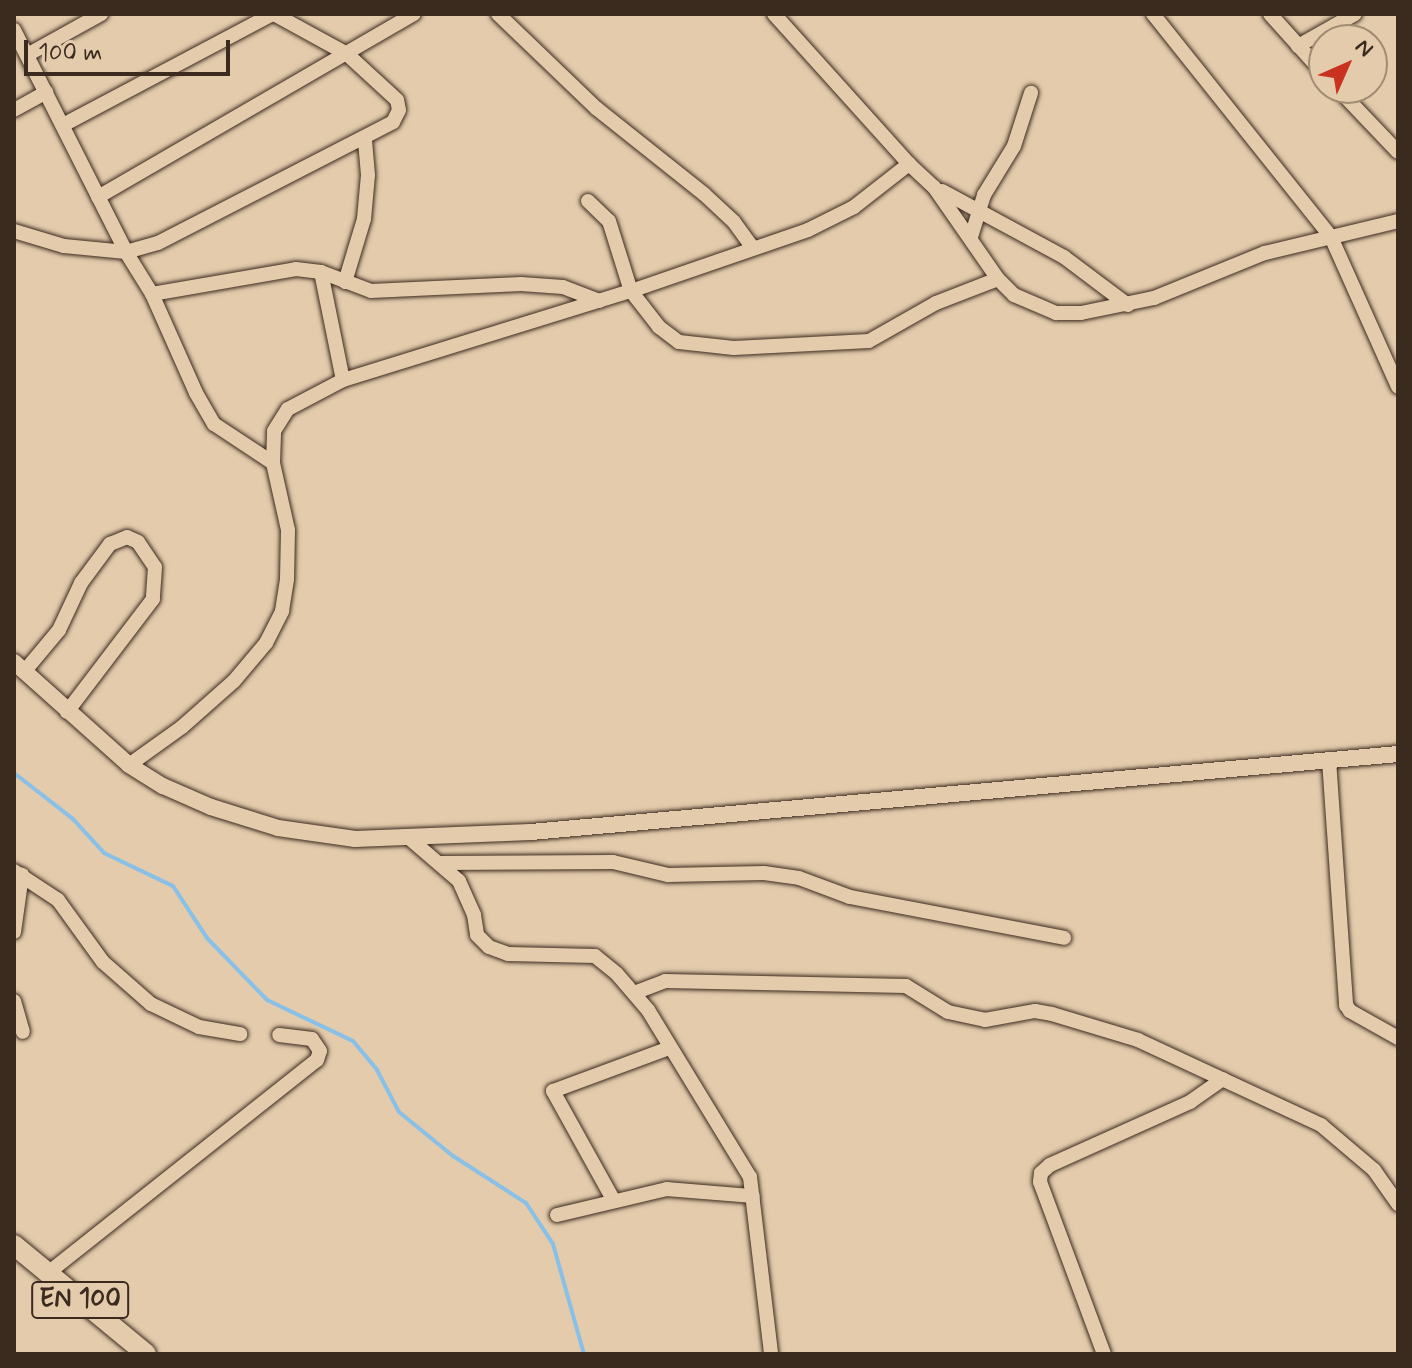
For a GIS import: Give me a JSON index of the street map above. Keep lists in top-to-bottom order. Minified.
{"streets":{"main road":["EN 100"]},"scale_bar":"100 m","north":"top right"}
